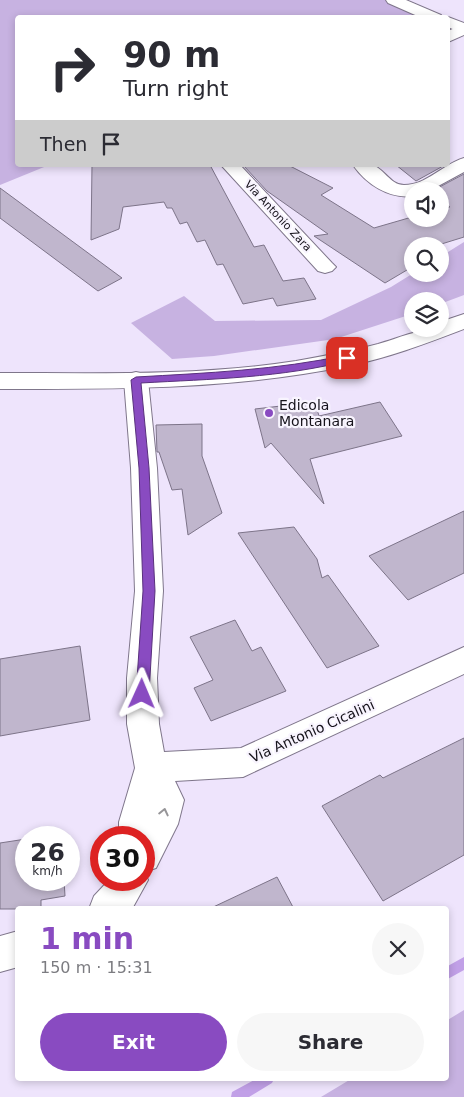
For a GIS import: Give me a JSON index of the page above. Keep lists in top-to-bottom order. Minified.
{"streets":{"street":["Via Antonio Zara","Via Antonio Cicalini"]},"places":["Edicola Montanara"],"page":{"turn":["90 m","Turn right"],"then":"Then","speed":"26 km/h","limit":"30","heading":["1 min","150 m · 15:31"],"buttons":["Exit","Share"]}}
